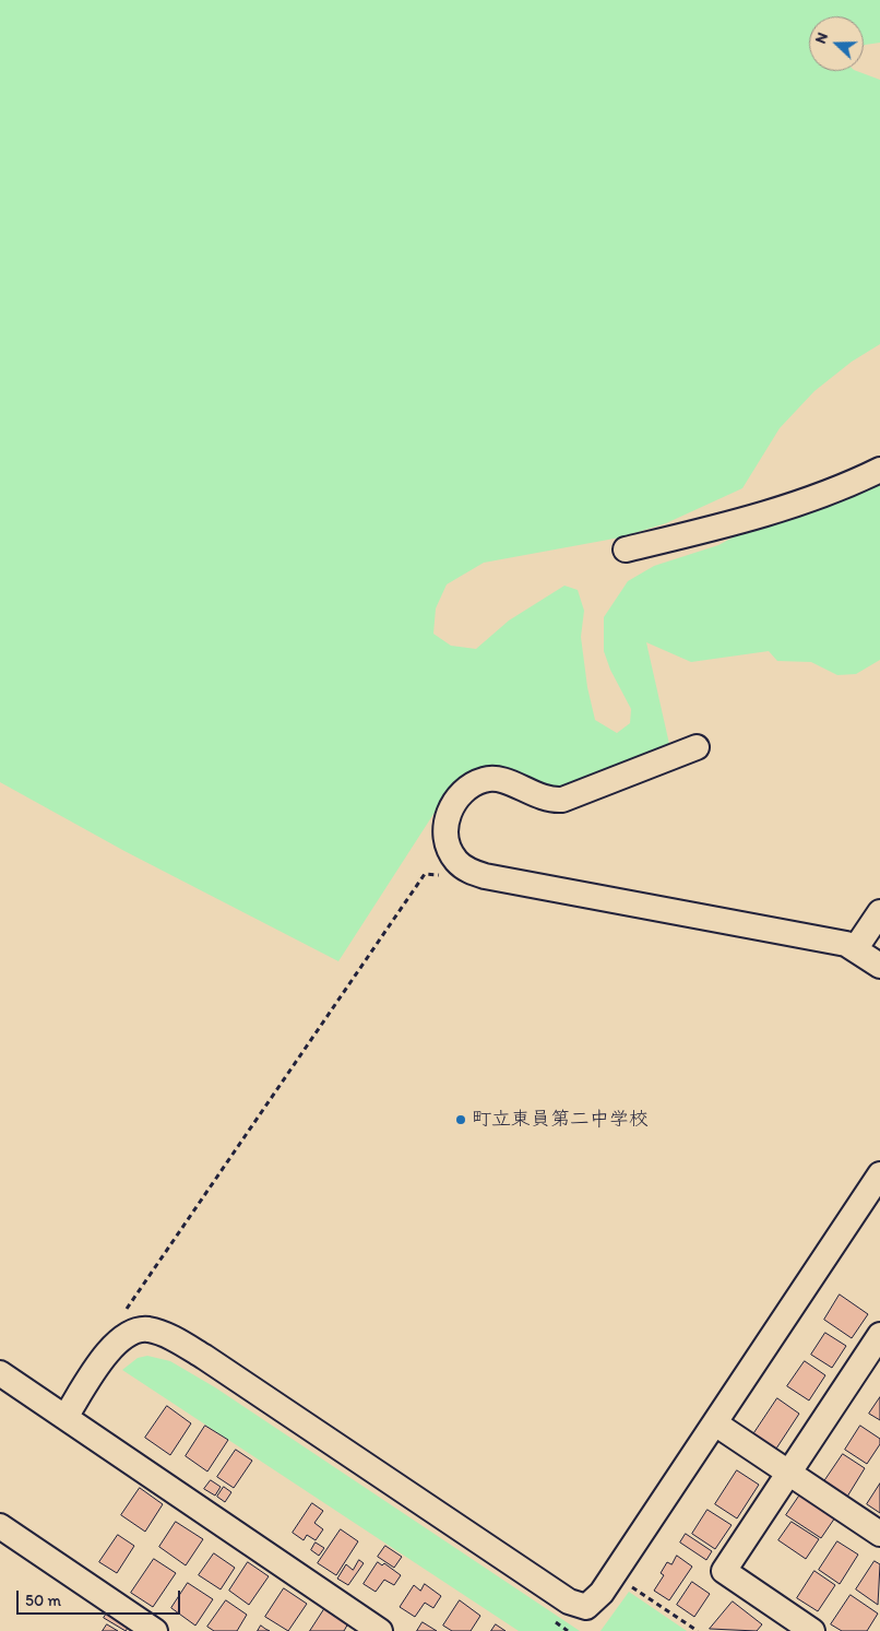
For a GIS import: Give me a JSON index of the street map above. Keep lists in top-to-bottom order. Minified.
{"places":["町立東員第二中学校"],"scale_bar":"50 m","north":"left"}
